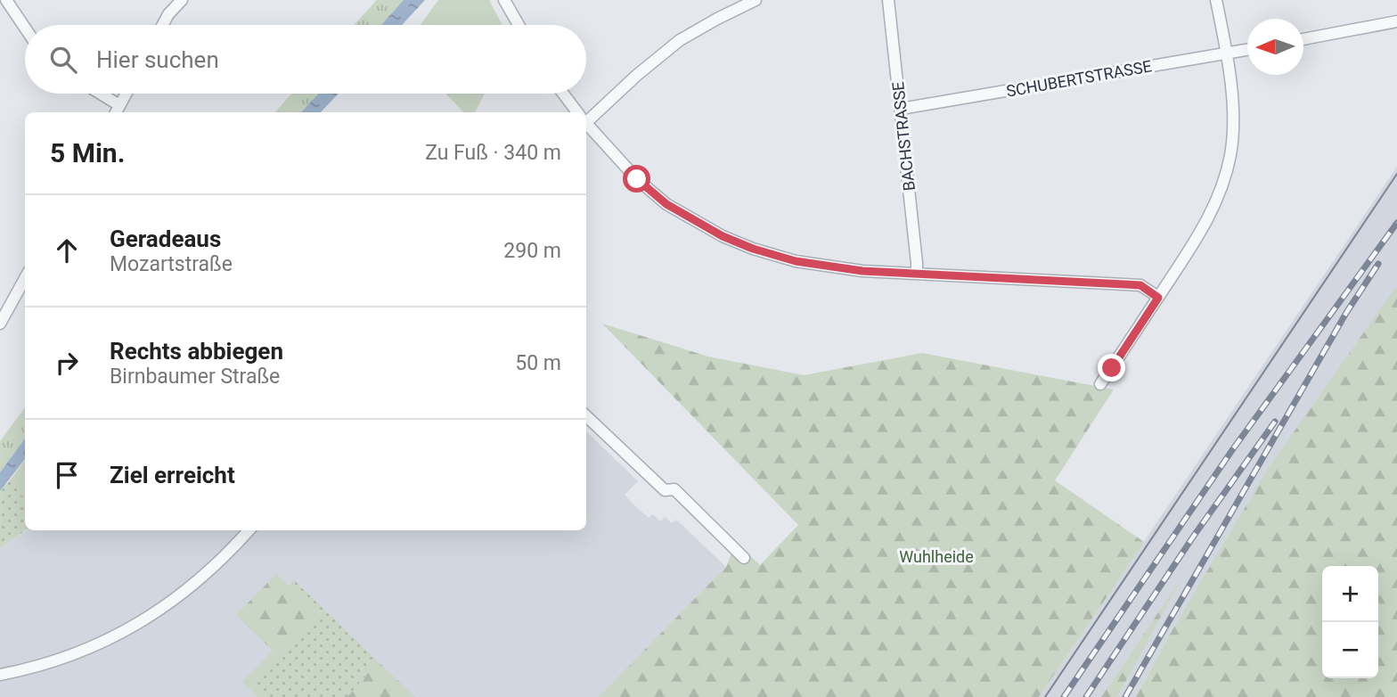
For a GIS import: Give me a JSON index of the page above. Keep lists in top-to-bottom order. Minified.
{"streets":{"street":["SCHUBERTSTRASSE","BACHSTRASSE"]},"crossings":[["SCHUBERTSTRASSE","BACHSTRASSE"]],"parks":["Wuhlheide"],"north":"left","page":{"search":"Hier suchen","heading":["5 Min.","Zu Fuß · 340 m"],"list":[["Geradeaus","Mozartstraße","290 m"],["Rechts abbiegen","Birnbaumer Straße","50 m"],"Ziel erreicht"],"map_buttons":["+","−"]}}
